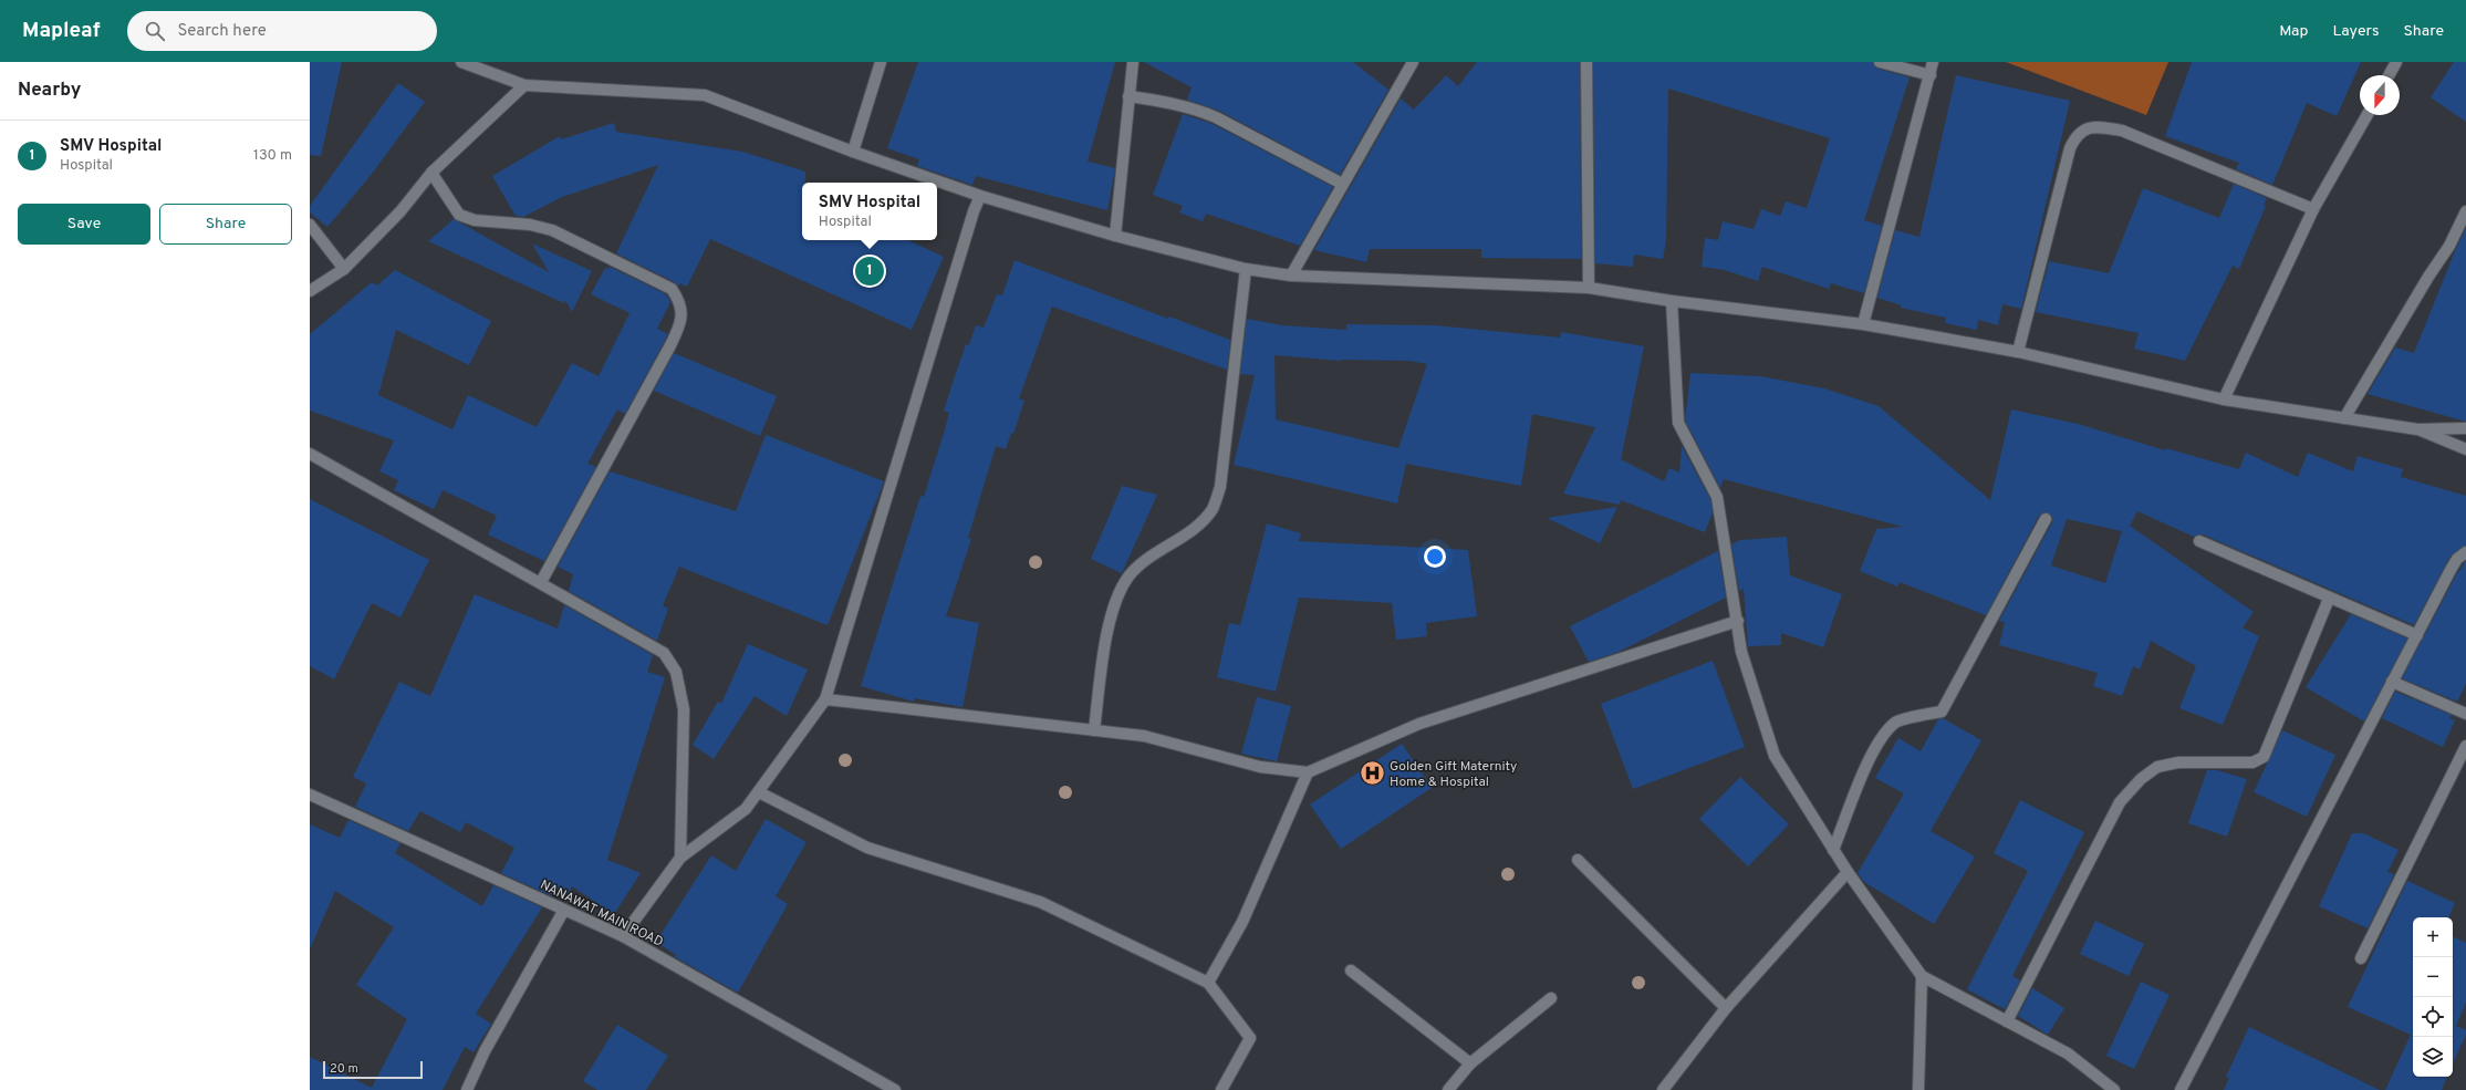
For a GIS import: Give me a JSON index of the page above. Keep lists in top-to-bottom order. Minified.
{"streets":{"street":["NANAWAT MAIN ROAD"]},"places":{"hospital":["Golden Gift Maternity Home & Hospital"]},"scale_bar":"20 m","north":"bottom","page":{"header":"Mapleaf","search":"Search here","nav":["Map","Layers","Share"],"heading":"Nearby","list":[{"mark":"1","name":"SMV Hospital","note":"Hospital","value":"130 m"}],"popup":["SMV Hospital","Hospital"],"buttons":["Save","Share"],"pins":"1","map_buttons":["+","−"],"scale":"20 m"}}
